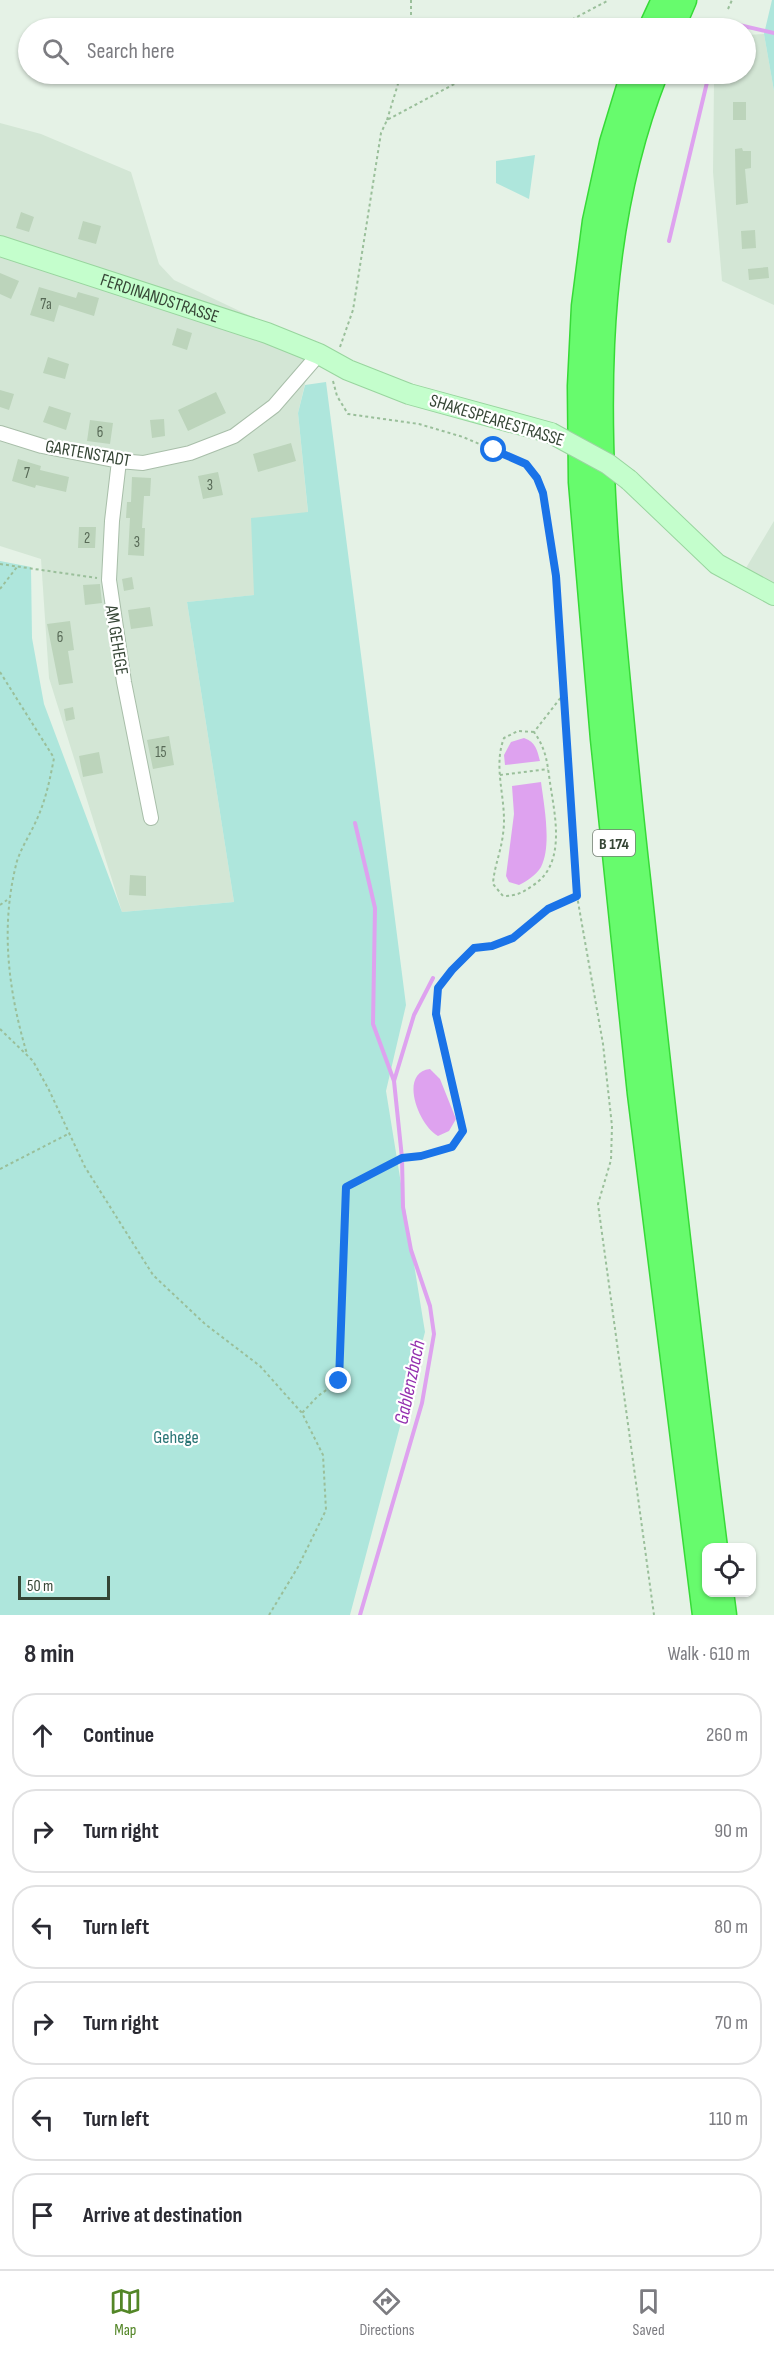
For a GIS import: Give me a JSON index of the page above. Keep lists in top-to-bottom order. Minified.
{"streets":{"highway":["B 174"],"street":["FERDINANDSTRASSE","SHAKESPEARESTRASSE","GARTENSTADT","AM GEHEGE"]},"crossings":[["FERDINANDSTRASSE","SHAKESPEARESTRASSE"],["FERDINANDSTRASSE","GARTENSTADT"],["SHAKESPEARESTRASSE","GARTENSTADT"],["GARTENSTADT","AM GEHEGE"]],"water":["Gablenzbach"],"parks":["Gehege"],"house_numbers":["7a","6","7","3","2","3","6","15"],"scale_bar":"50 m","page":{"search":"Search here","scale":"50 m","heading":["8 min","Walk · 610 m"],"list":[["Continue","260 m"],["Turn right","90 m"],["Turn left","80 m"],["Turn right","70 m"],["Turn left","110 m"],"Arrive at destination"],"nav":["Map","Directions","Saved"]}}
